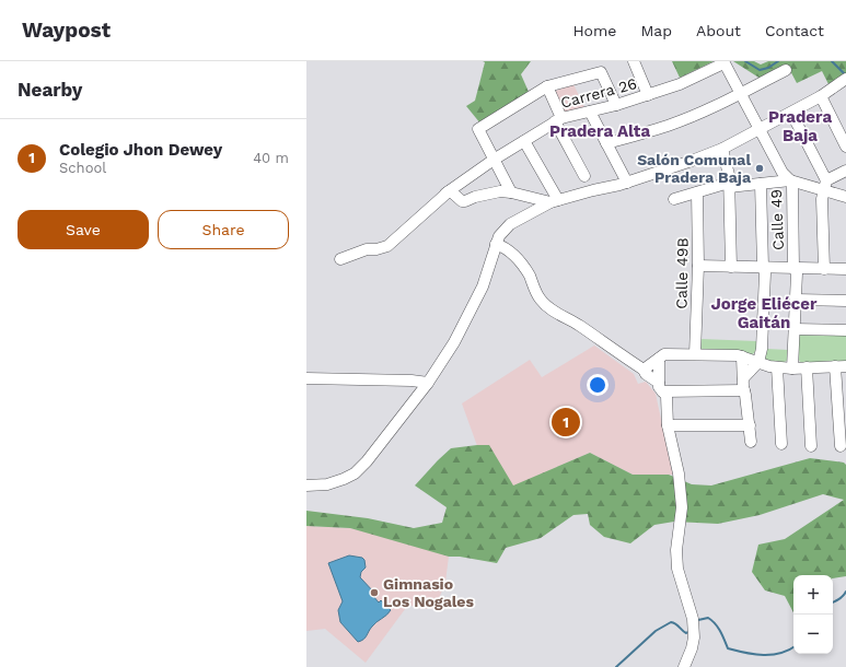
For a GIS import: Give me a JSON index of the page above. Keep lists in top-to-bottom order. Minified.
{"streets":{"street":["Carrera 26","Calle 49","Calle 49B"]},"crossings":[["Carrera 26","Calle 49"]],"districts":["Pradera Baja","Pradera Alta","Jorge Eliécer Gaitán"],"places":["Salón Comunal Pradera Baja","Gimnasio Los Nogales"],"page":{"header":"Waypost","nav":["Home","Map","About","Contact"],"heading":"Nearby","list":[{"mark":"1","name":"Colegio Jhon Dewey","note":"School","value":"40 m"}],"buttons":["Save","Share"],"pins":"1","map_buttons":["+","−"]}}
